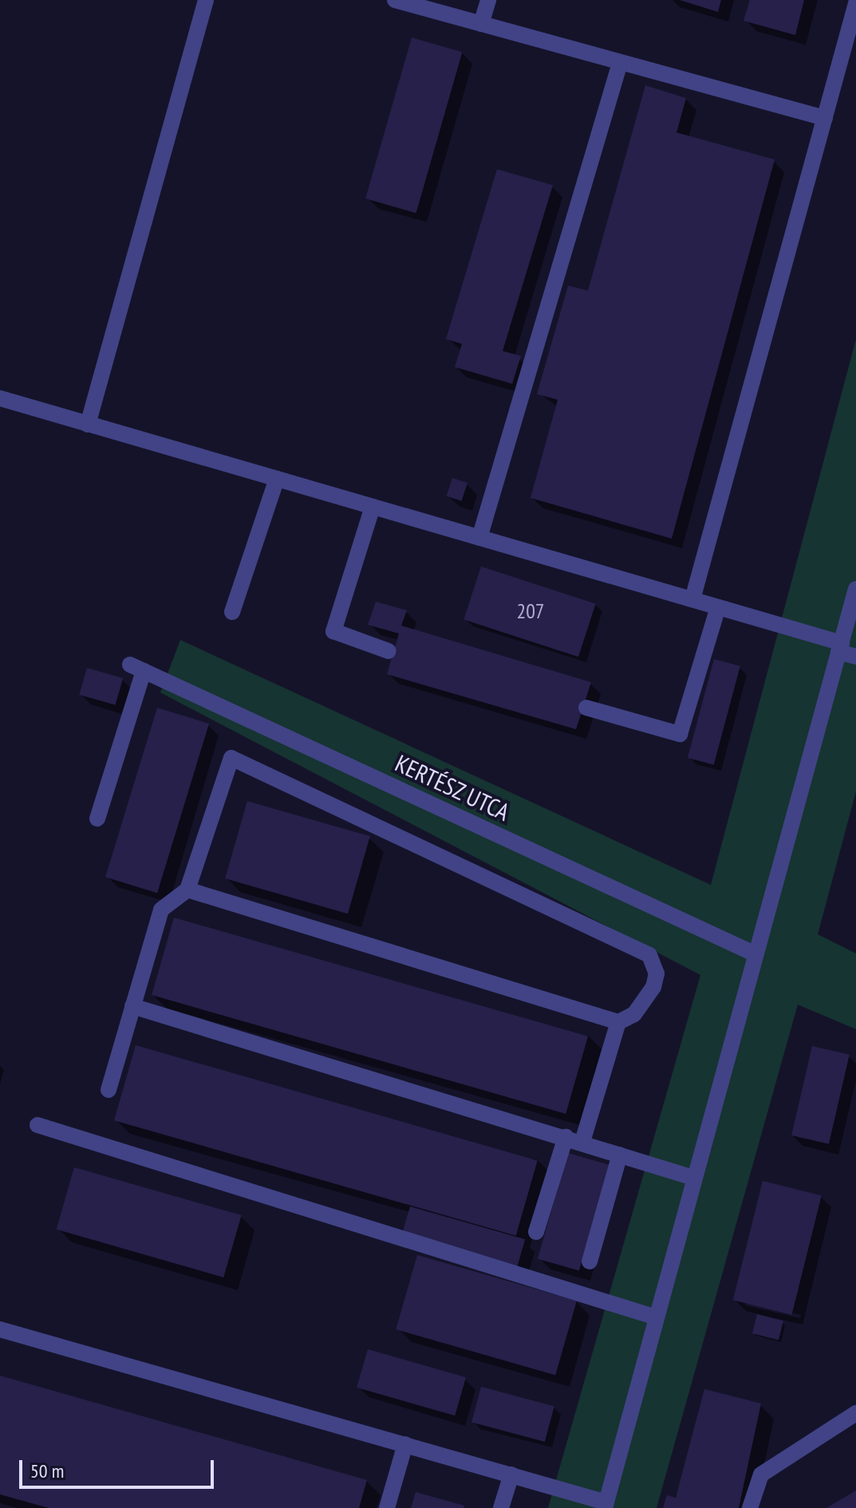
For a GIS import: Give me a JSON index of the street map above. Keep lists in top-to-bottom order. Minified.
{"streets":{"street":["KERTÉSZ UTCA"]},"house_numbers":["207"],"scale_bar":"50 m"}
